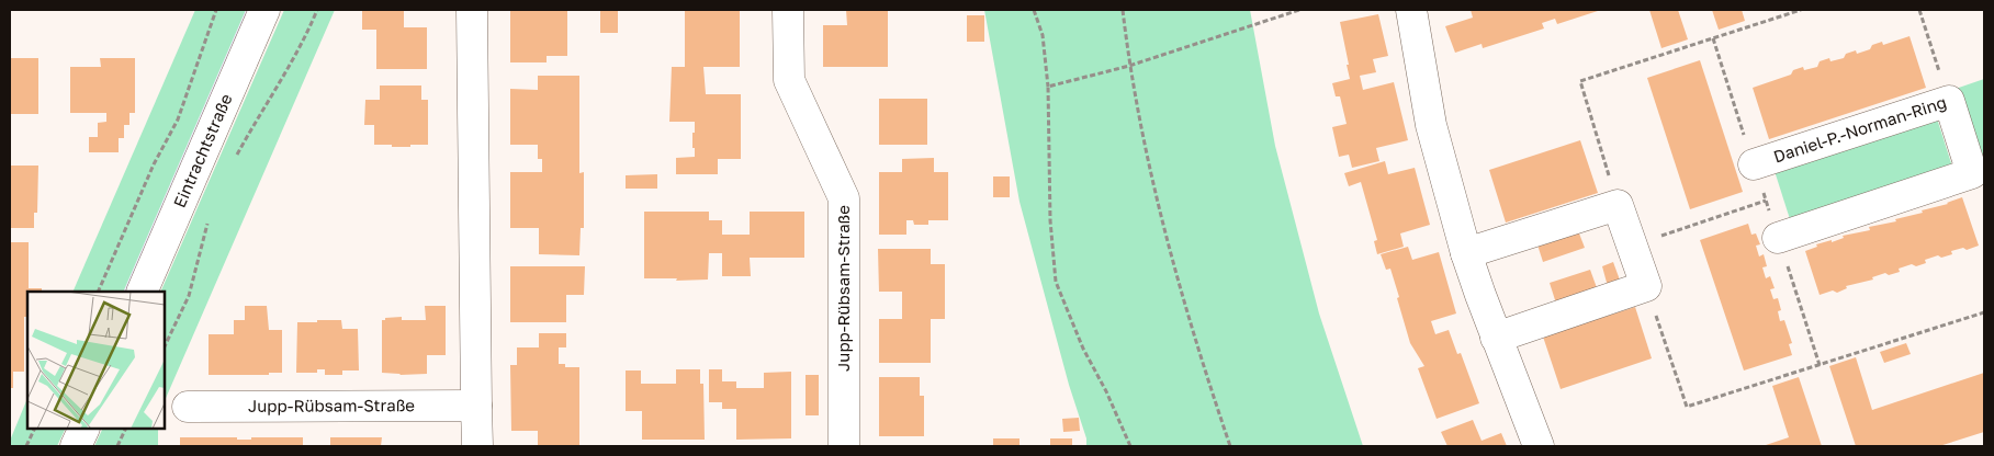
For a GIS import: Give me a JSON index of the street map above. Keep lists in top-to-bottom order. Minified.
{"streets":{"street":["Daniel-P.-Norman-Ring","Eintrachtstraße","Jupp-Rübsam-Straße"]}}
